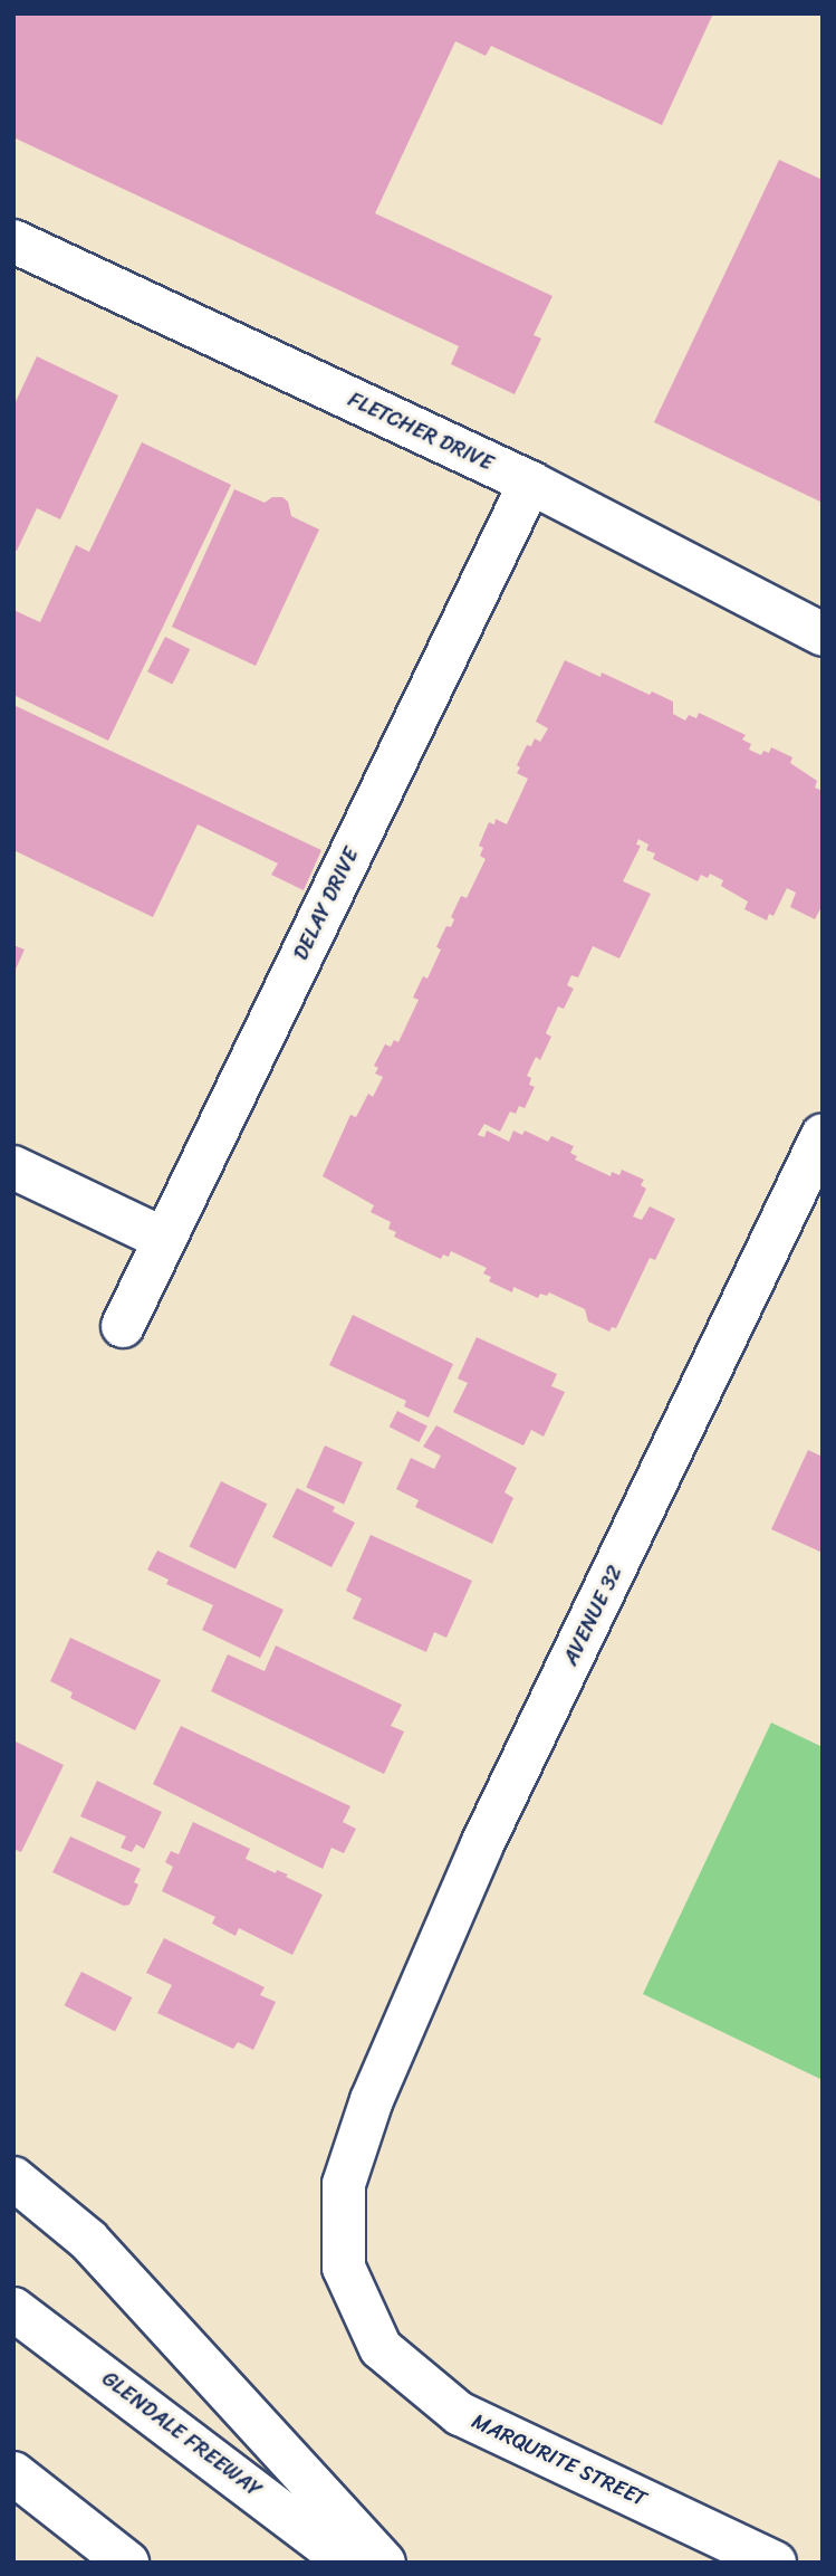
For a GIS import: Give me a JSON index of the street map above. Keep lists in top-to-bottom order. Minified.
{"streets":{"main road":["FLETCHER DRIVE","DELAY DRIVE","AVENUE 32","GLENDALE FREEWAY","MARQURITE STREET"]},"crossings":[["FLETCHER DRIVE","DELAY DRIVE"],["AVENUE 32","MARQURITE STREET"]]}
